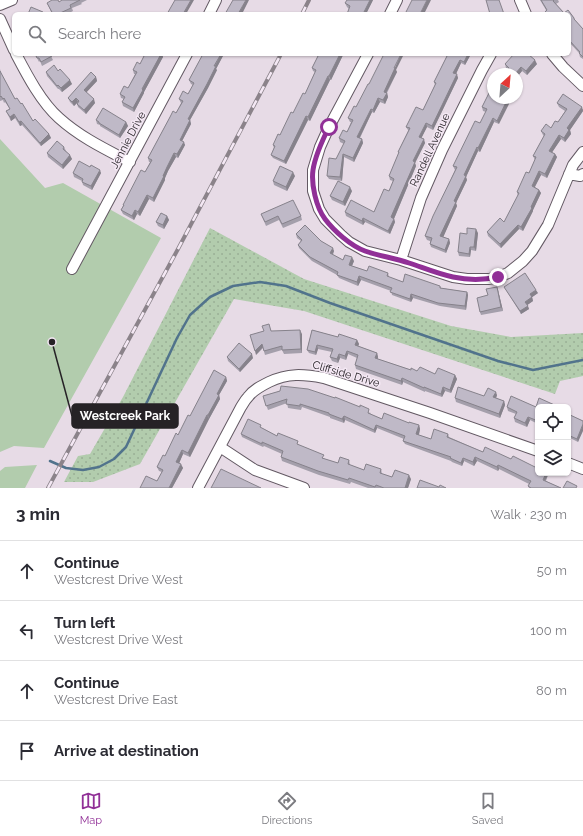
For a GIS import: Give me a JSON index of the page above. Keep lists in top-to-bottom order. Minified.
{"streets":{"street":["Jennie Drive","Randell Avenue","Cliffside Drive"]},"places":["Westcreek Park"],"north":"top right","page":{"search":"Search here","heading":["3 min","Walk · 230 m"],"list":[["Continue","Westcrest Drive West","50 m"],["Turn left","Westcrest Drive West","100 m"],["Continue","Westcrest Drive East","80 m"],"Arrive at destination"],"nav":["Map","Directions","Saved"]}}
